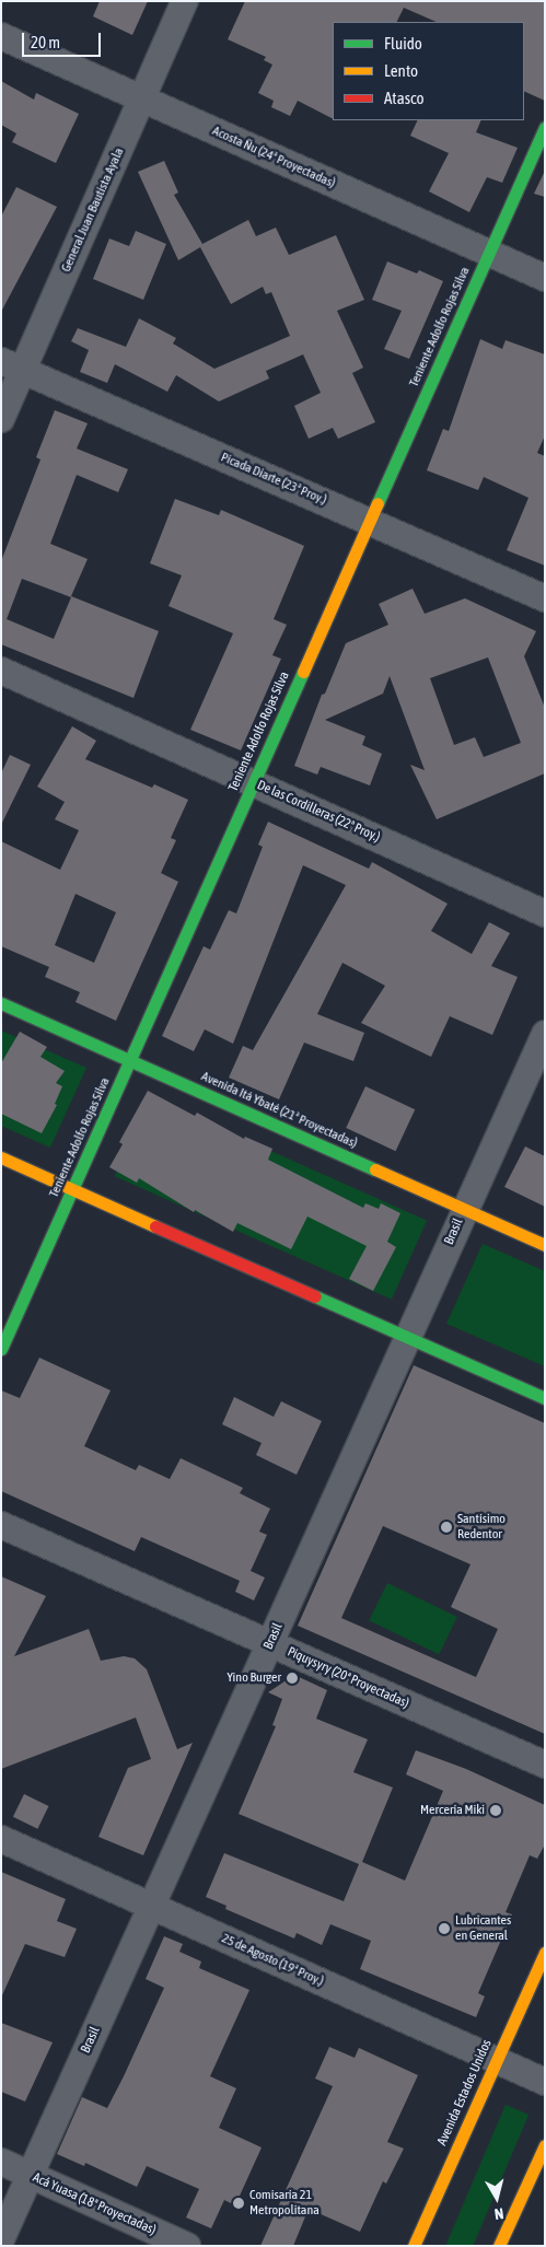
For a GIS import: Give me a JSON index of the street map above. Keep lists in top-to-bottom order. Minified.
{"streets":{"main road":["Teniente Adolfo Rojas Silva","Avenida Itá Ybaté (21ª Proyectadas)","Avenida Estados Unidos"],"street":["Acosta Ñu (24ª Proyectadas)","General Juan Bautista Ayala","Picada Diarte (23ª Proy.)","De las Cordilleras (22ª Proy.)","Brasil","Piquysyry (20ª Proyectadas)","25 de Agosto (19ª Proy.)","Acá Yuasa (18ª Proyectadas)"]},"crossings":[["Acosta Ñu (24ª Proyectadas)","General Juan Bautista Ayala"],["Acosta Ñu (24ª Proyectadas)","Teniente Adolfo Rojas Silva"],["General Juan Bautista Ayala","Picada Diarte (23ª Proy.)"],["Teniente Adolfo Rojas Silva","Picada Diarte (23ª Proy.)"],["Teniente Adolfo Rojas Silva","De las Cordilleras (22ª Proy.)"],["Teniente Adolfo Rojas Silva","Avenida Itá Ybaté (21ª Proyectadas)"],["Avenida Itá Ybaté (21ª Proyectadas)","Brasil"],["Brasil","Piquysyry (20ª Proyectadas)"],["Brasil","25 de Agosto (19ª Proy.)"],["Brasil","Acá Yuasa (18ª Proyectadas)"],["25 de Agosto (19ª Proy.)","Avenida Estados Unidos"]],"places":["Santísimo Redentor","Yino Burger","Mercería Miki","Lubricantes en General","Comisaría 21 Metropolitana"],"legend":["Fluido","Lento","Atasco"],"scale_bar":"20 m","north":"bottom"}
